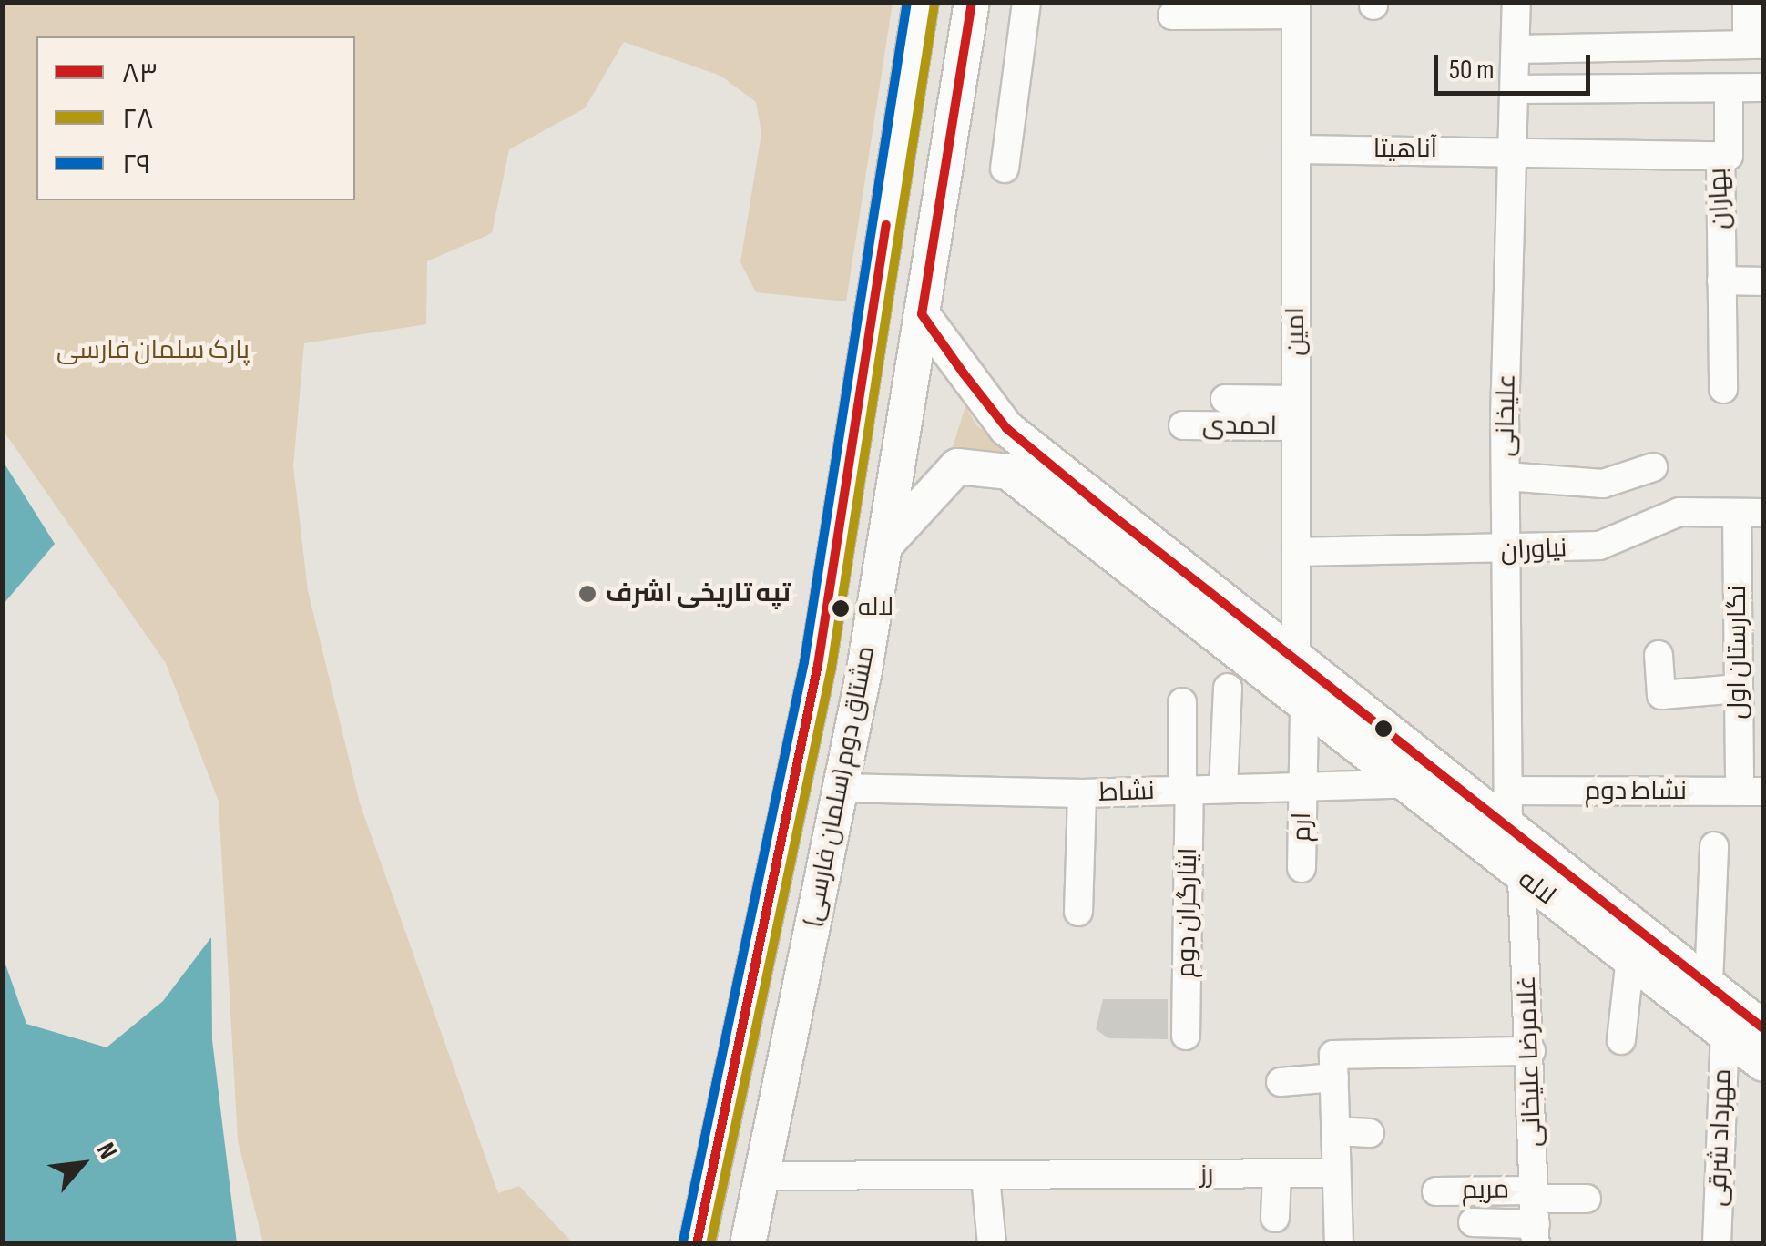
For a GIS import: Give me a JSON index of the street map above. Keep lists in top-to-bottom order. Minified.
{"streets":{"main road":["مشتاق دوم (سلمان فارسی)","لاله"],"street":["آناهیتا","بهاران","امین","علیخانی","احمدی","نیاوران","نگارستان اول","نشاط دوم","نشاط","ارم","ایثارگران دوم","غلامرضا علیخانی","مهرداد شرقی","رز","مریم"]},"crossings":[["آناهیتا","بهاران"],["آناهیتا","امین"],["آناهیتا","علیخانی"],["بهاران","علیخانی"],["امین","احمدی"],["امین","نیاوران"],["امین","لاله"],["علیخانی","نیاوران"],["علیخانی","نشاط دوم"],["علیخانی","لاله"],["نیاوران","نگارستان اول"],["نگارستان اول","نشاط دوم"],["مشتاق دوم (سلمان فارسی)","نشاط"],["مشتاق دوم (سلمان فارسی)","لاله"],["مشتاق دوم (سلمان فارسی)","رز"],["نشاط","ارم"],["نشاط","لاله"],["نشاط","ایثارگران دوم"],["لاله","غلامرضا علیخانی"],["لاله","مهرداد شرقی"],["غلامرضا علیخانی","مریم"]],"parks":["پارک سلمان فارسی"],"places":["تپه تاریخی اشرف","لاله"],"lines":["transit line ۸۳","transit line ۲۹","transit line ۲۸"],"legend":["۸۳","۲۸","۲۹"],"scale_bar":"50 m","north":"top right"}
